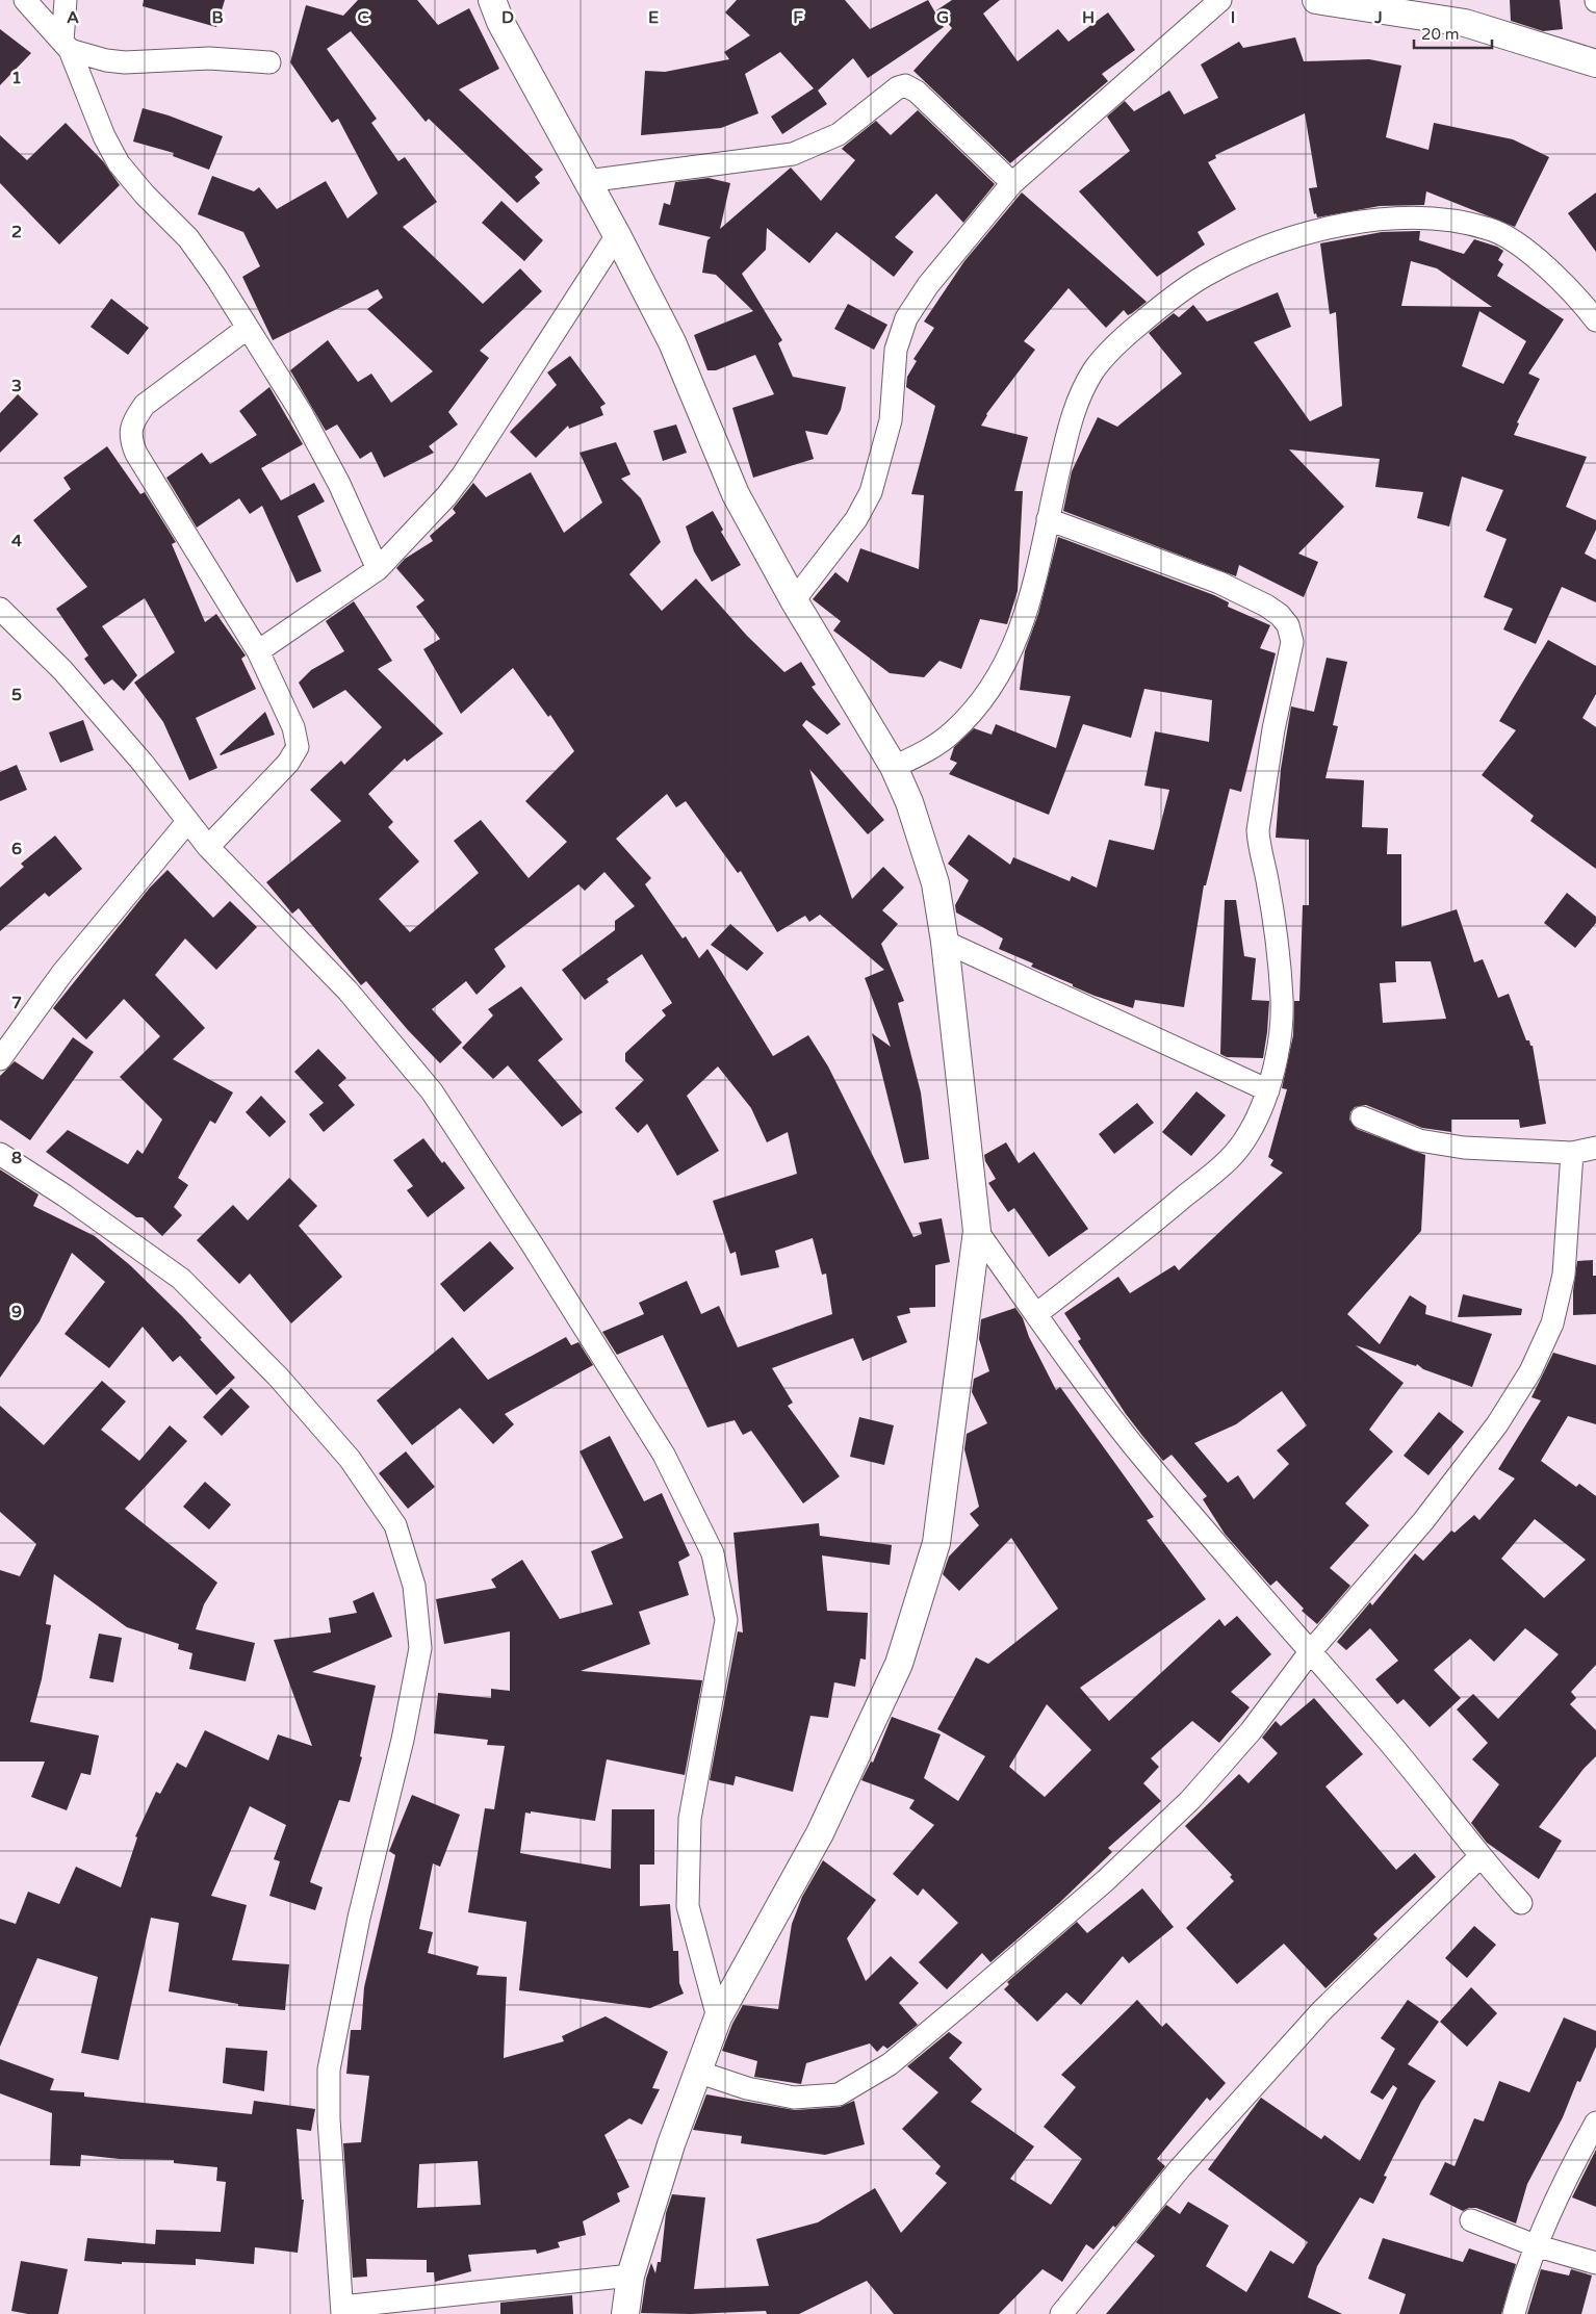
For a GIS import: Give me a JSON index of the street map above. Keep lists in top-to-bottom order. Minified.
{"scale_bar":"20 m","grid":{"columns":["A","B","C","D","E","F","G","H","I","J"],"rows":["1","2","3","4","5","6","7","8","9"]}}
